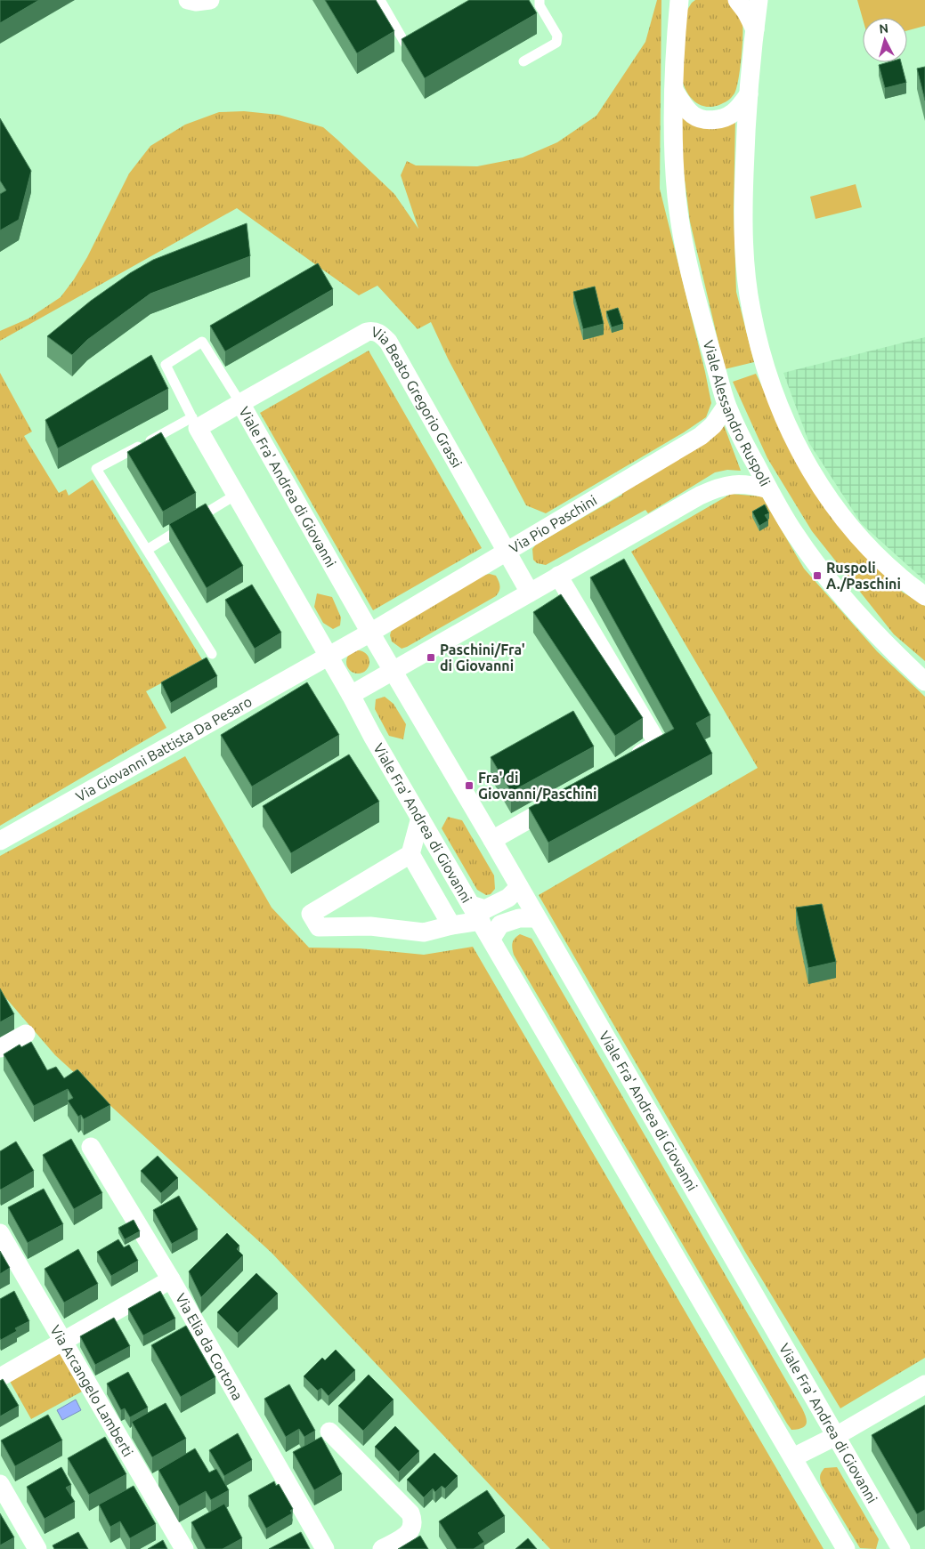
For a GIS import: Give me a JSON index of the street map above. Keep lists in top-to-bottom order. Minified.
{"streets":{"street":["Via Beato Gregorio Grassi","Viale Alessandro Ruspoli","Viale Fra' Andrea di Giovanni","Via Pio Paschini","Via Giovanni Battista Da Pesaro","Via Elia da Cortona","Via Arcangelo Lamberti"]},"crossings":[["Via Beato Gregorio Grassi","Viale Fra' Andrea di Giovanni"],["Via Beato Gregorio Grassi","Via Pio Paschini"],["Viale Alessandro Ruspoli","Via Pio Paschini"],["Viale Fra' Andrea di Giovanni","Via Pio Paschini"],["Viale Fra' Andrea di Giovanni","Via Giovanni Battista Da Pesaro"],["Via Pio Paschini","Via Giovanni Battista Da Pesaro"]],"places":{"transit":["Ruspoli A./Paschini","Paschini/Fra' di Giovanni","Fra' di Giovanni/Paschini"]},"north":"top"}
